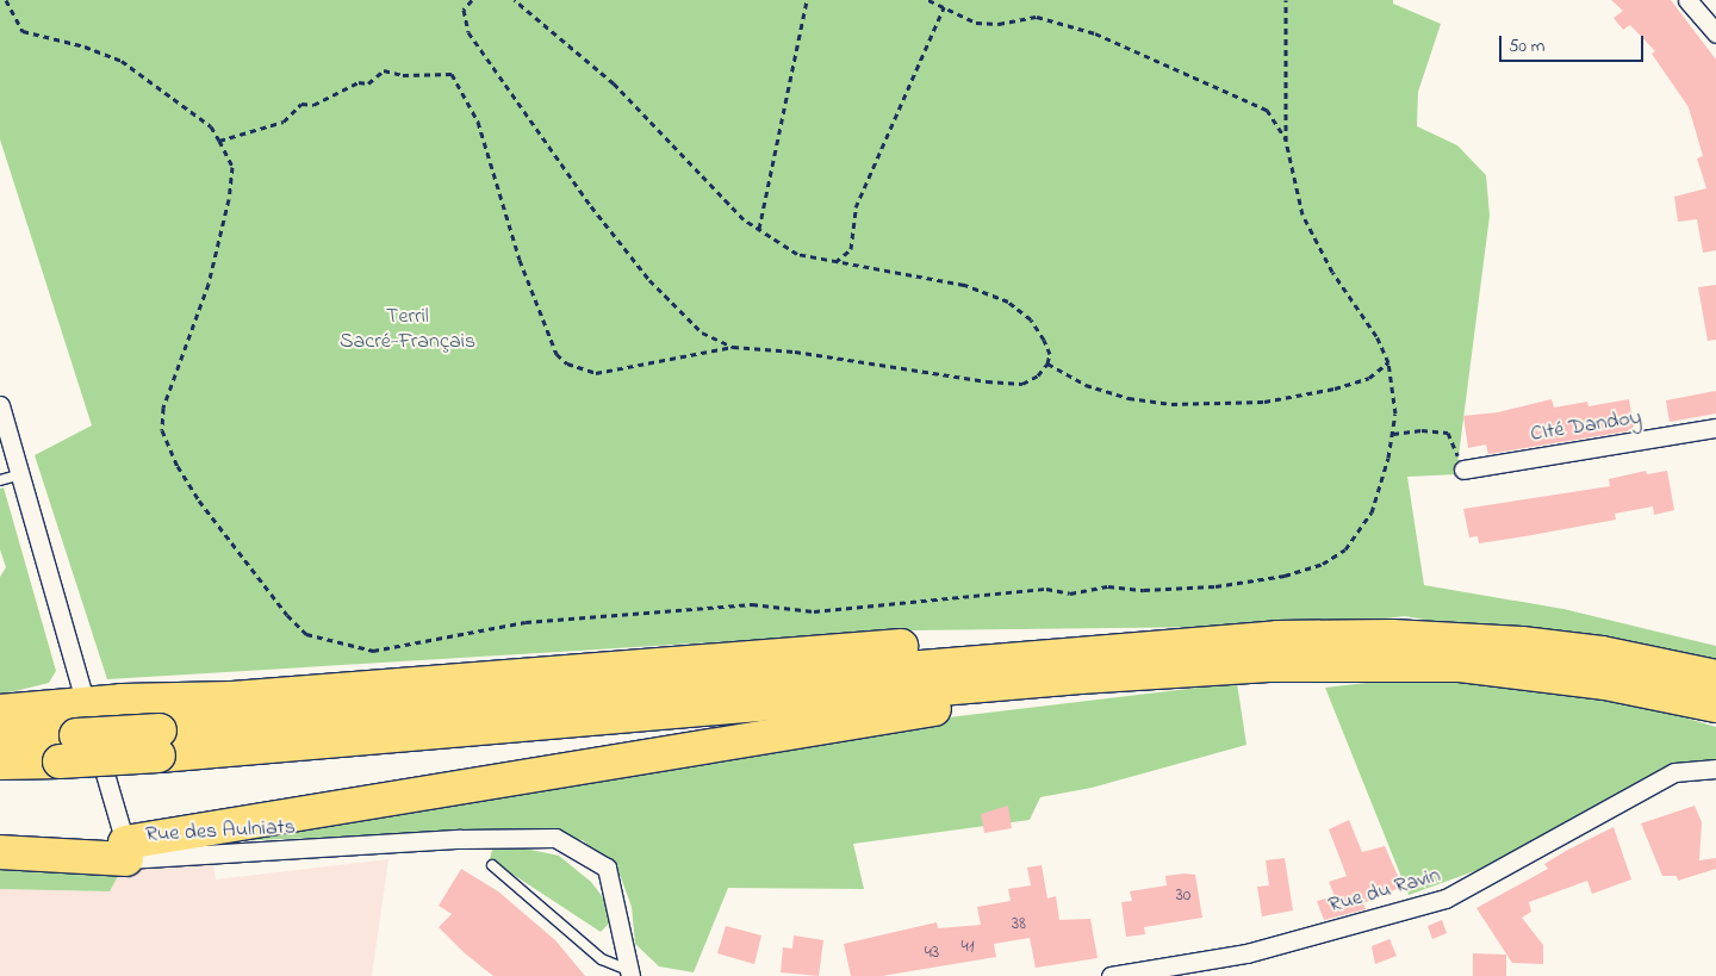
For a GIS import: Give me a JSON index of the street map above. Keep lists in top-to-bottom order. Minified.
{"streets":{"street":["CIté Dandoy","Rue des Aulniats","Rue du Ravin"]},"parks":["Terril Sacré-Français"],"house_numbers":["30","38","41","43"],"scale_bar":"50 m"}
